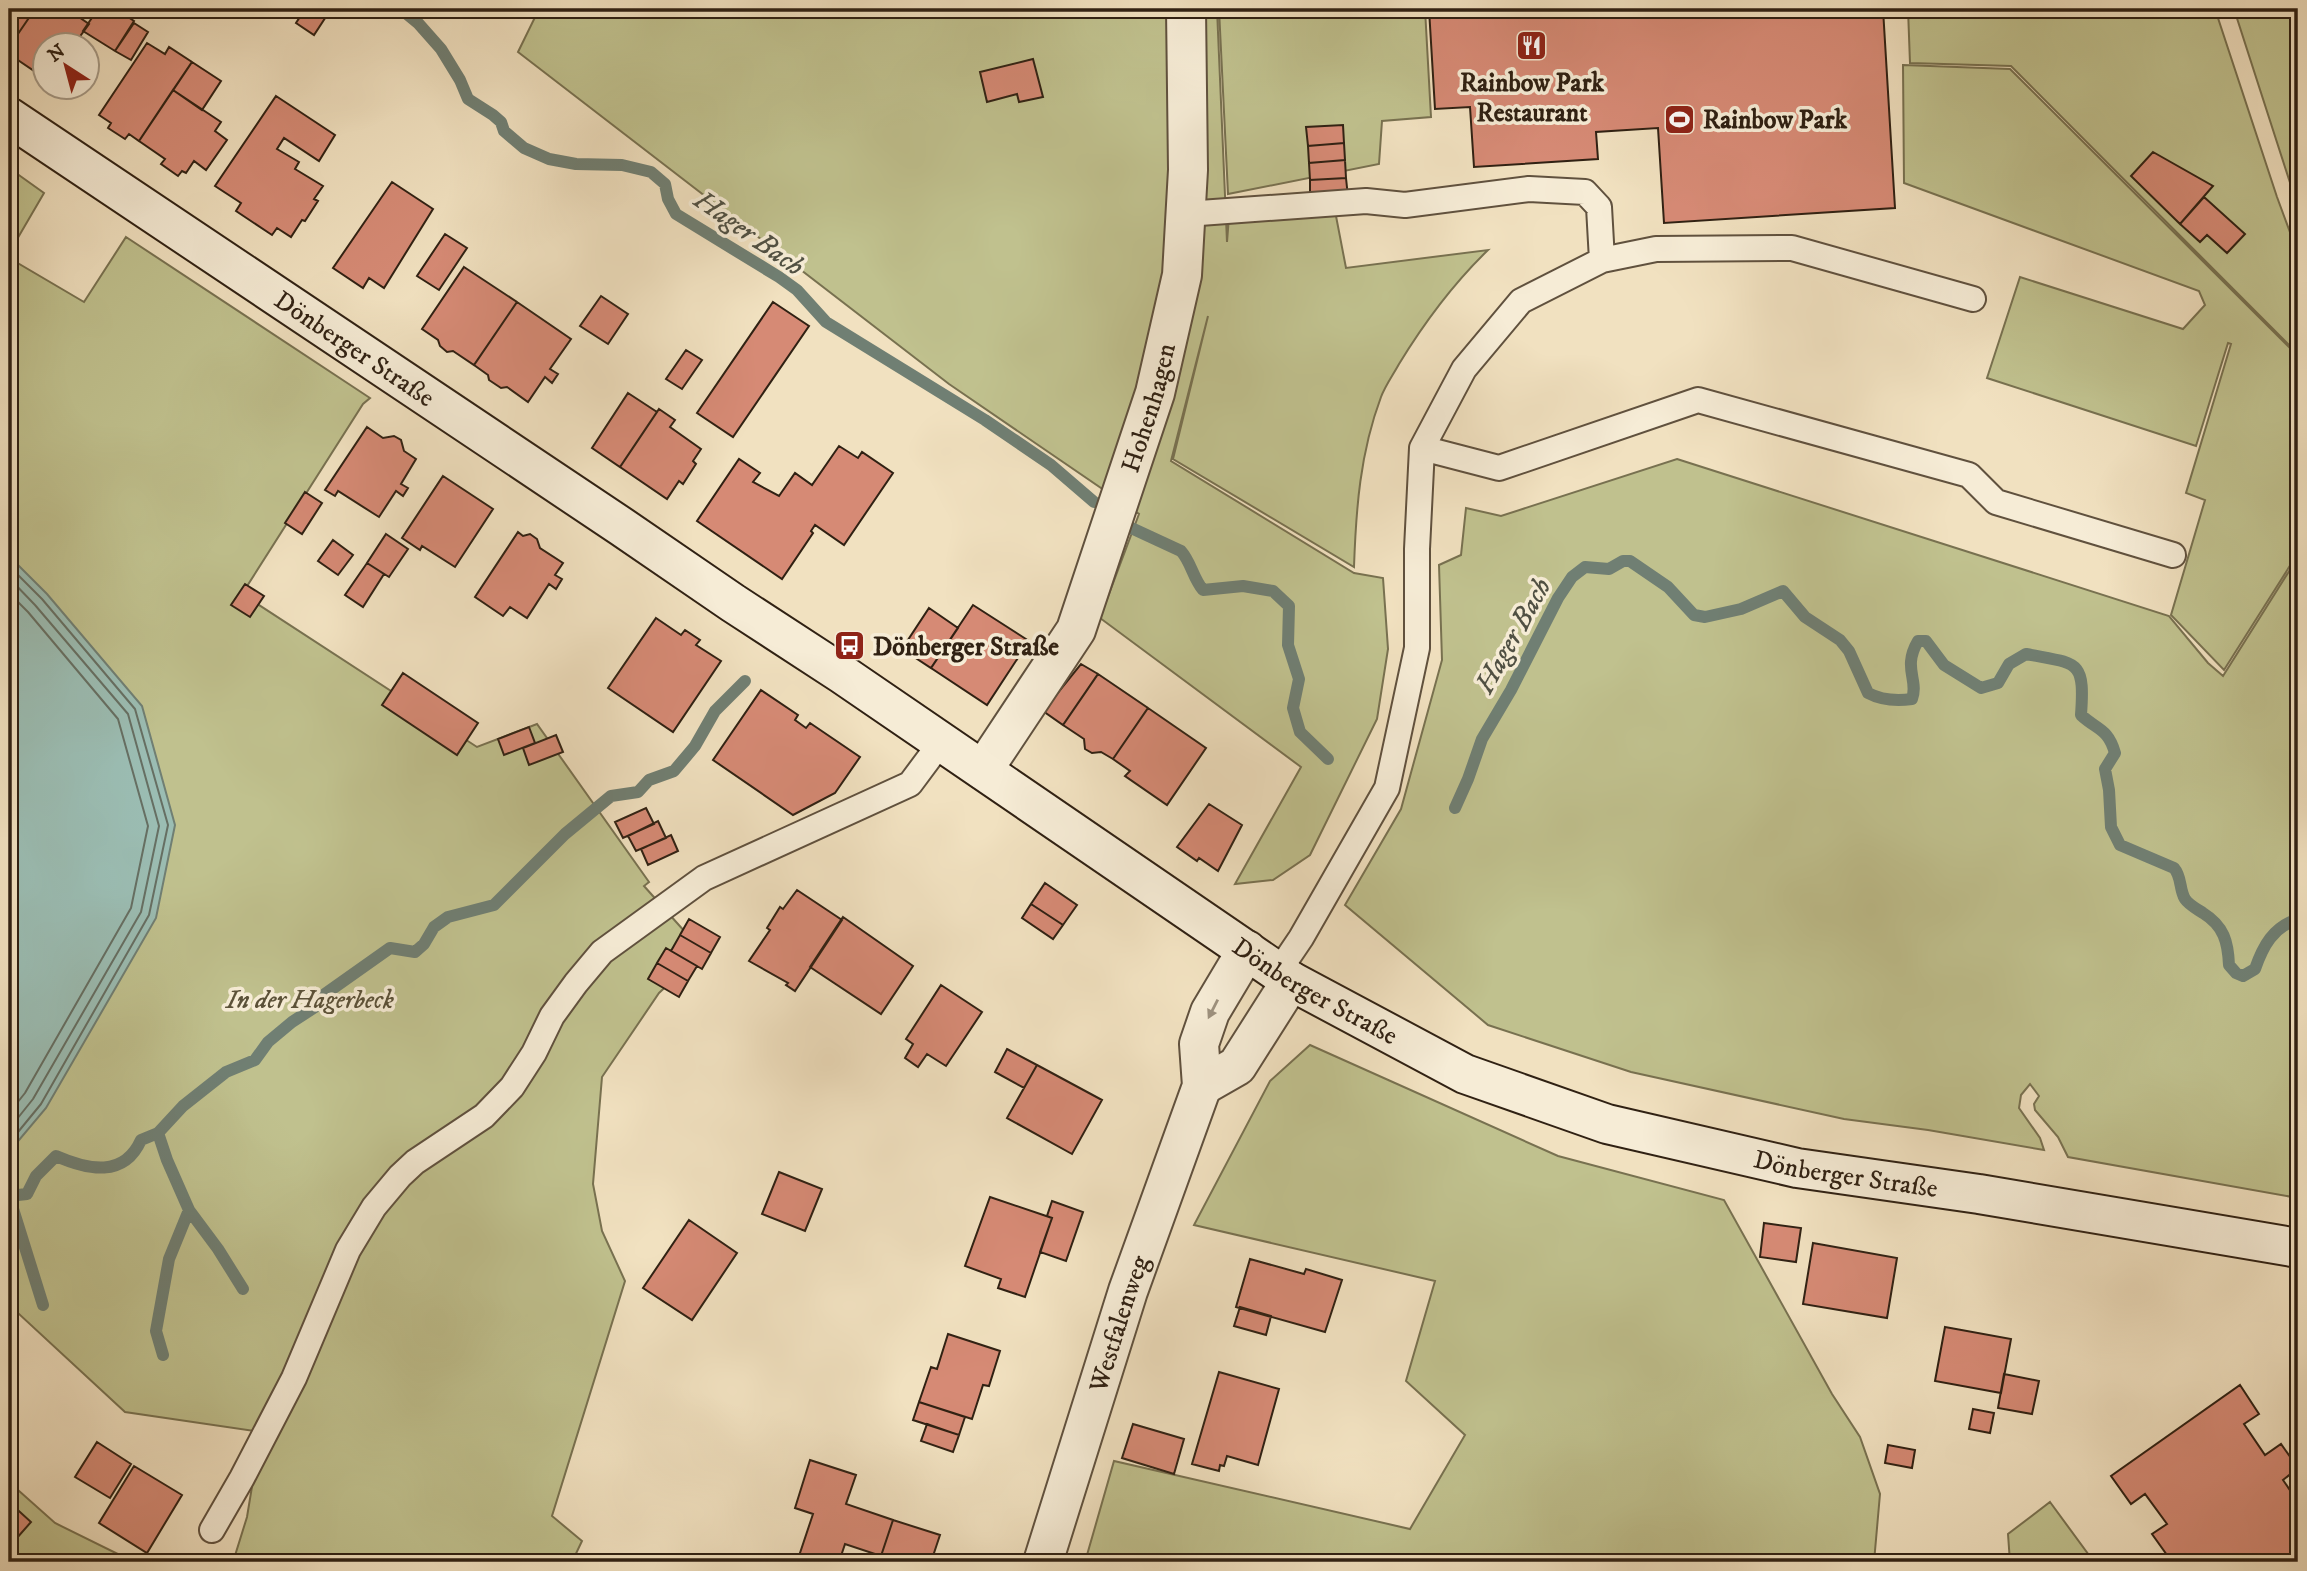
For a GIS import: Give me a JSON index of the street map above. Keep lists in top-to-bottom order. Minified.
{"streets":{"street":["Dönberger Straße","Hohenhagen","Westfalenweg"]},"crossings":[["Dönberger Straße","Hohenhagen"],["Dönberger Straße","Westfalenweg"]],"water":["Hager Bach"],"parks":["In der Hagerbeck"],"places":{"restaurant":["Rainbow Park Restaurant"],"sports":["Rainbow Park"],"bus stop":["Dönberger Straße"]},"north":"top left"}
